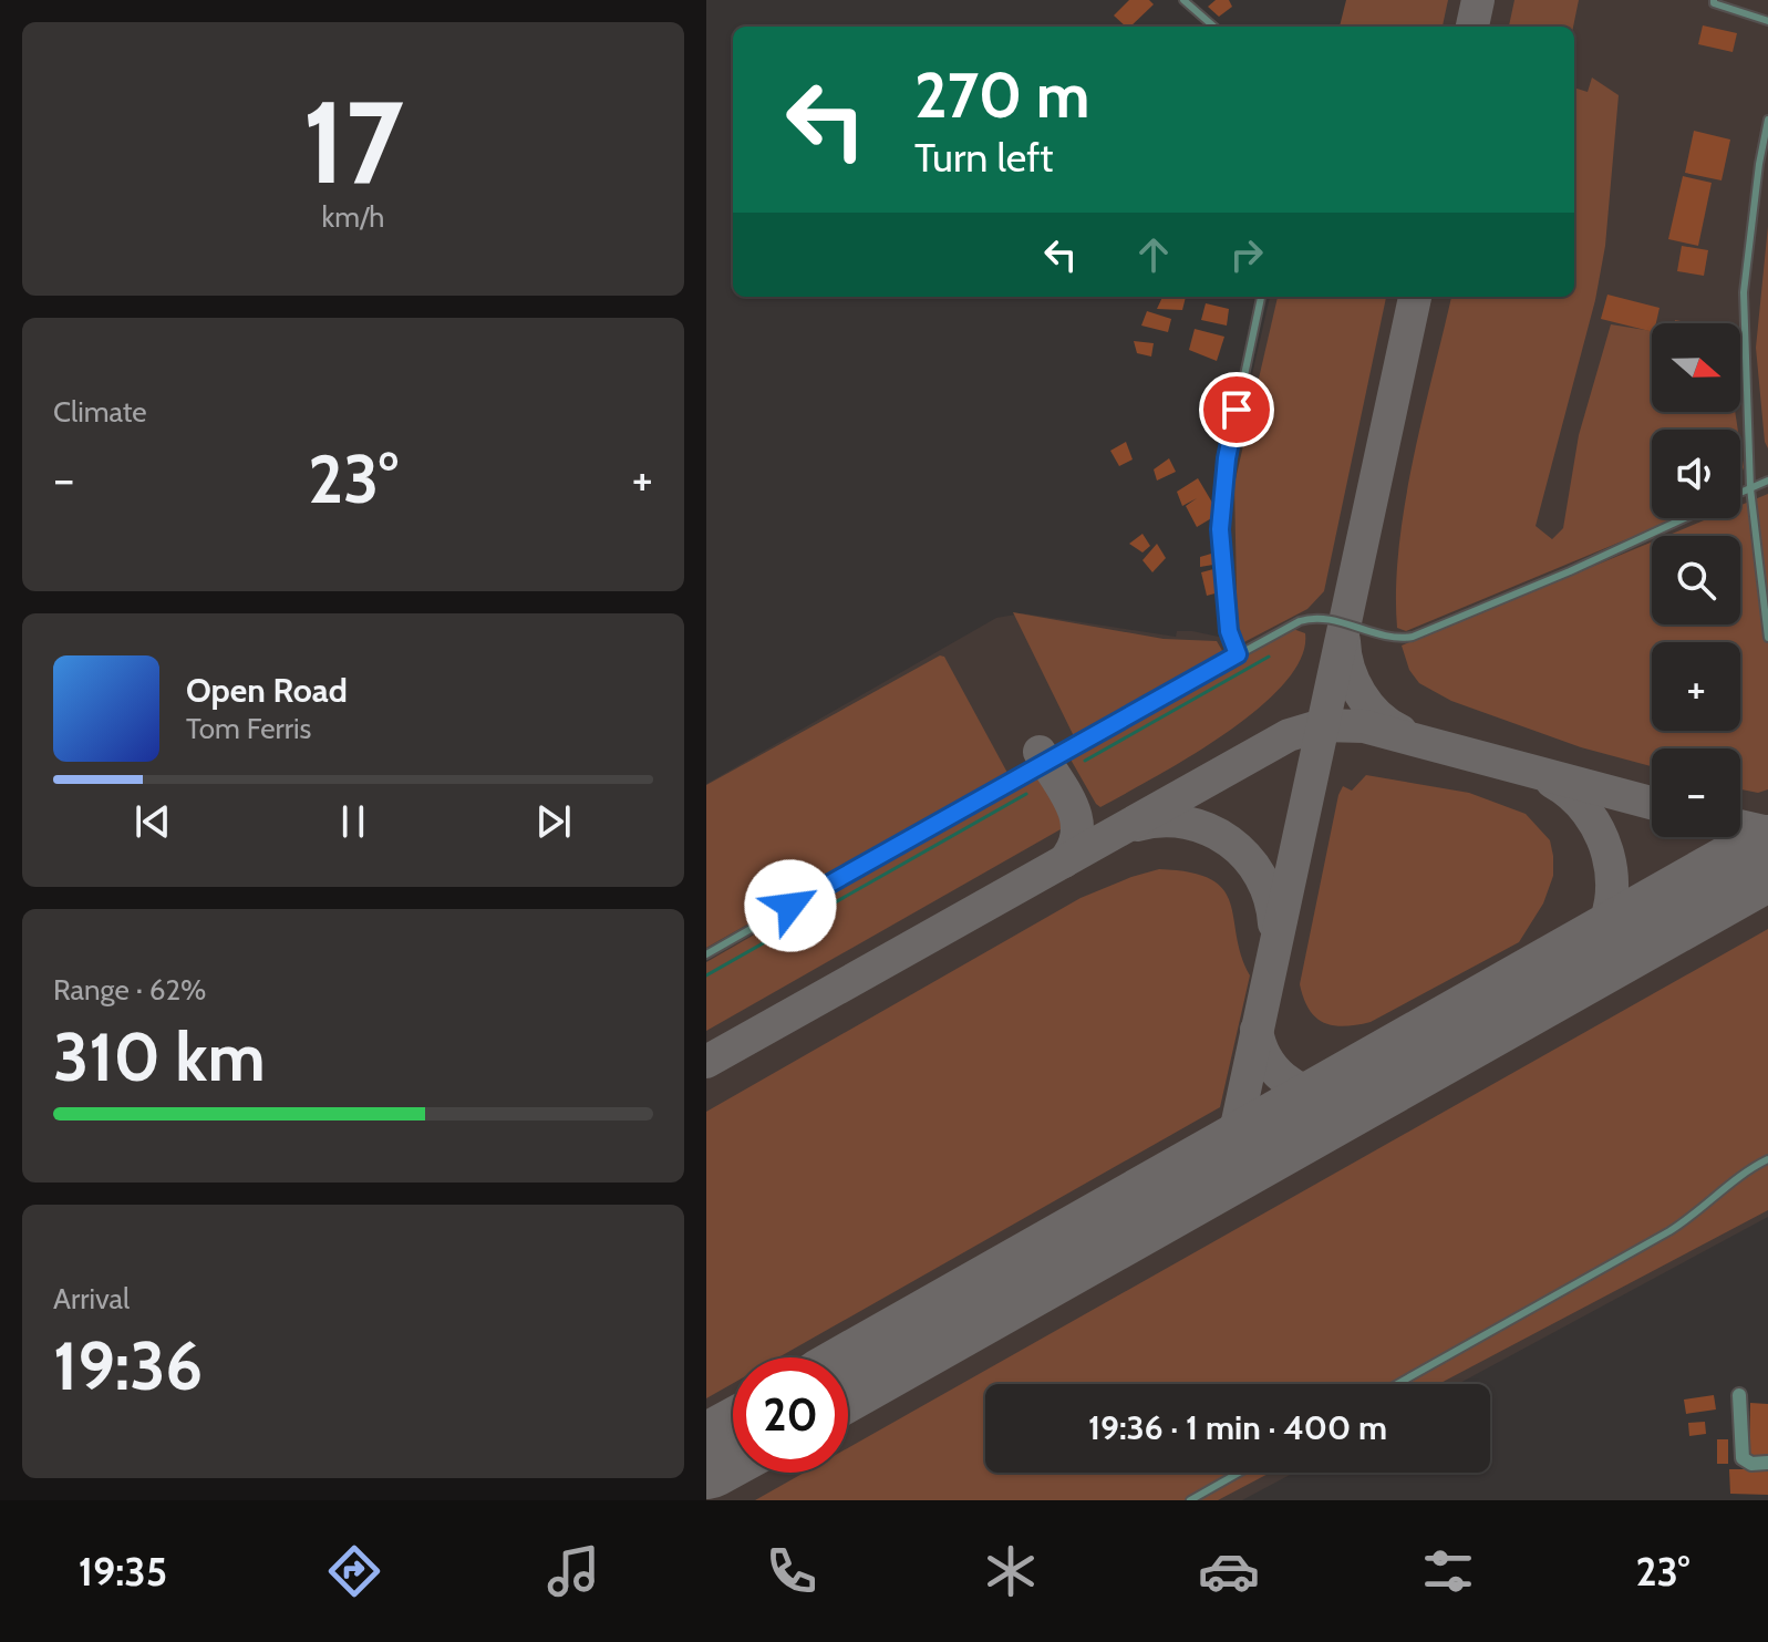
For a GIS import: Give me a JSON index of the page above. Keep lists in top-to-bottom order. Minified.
{"north":"right","page":{"tile":[["17","km/h"],"Climate",["Range · 62%","310 km"],["Arrival","19:36"]],"turn":["270 m","Turn left"],"map_buttons":["+","−"],"heat":["−","23°","+"],"song":["Open Road","Tom Ferris"],"limit":"20","trip":"19:36 · 1 min · 400 m","tabs":["19:35","23°"]}}
